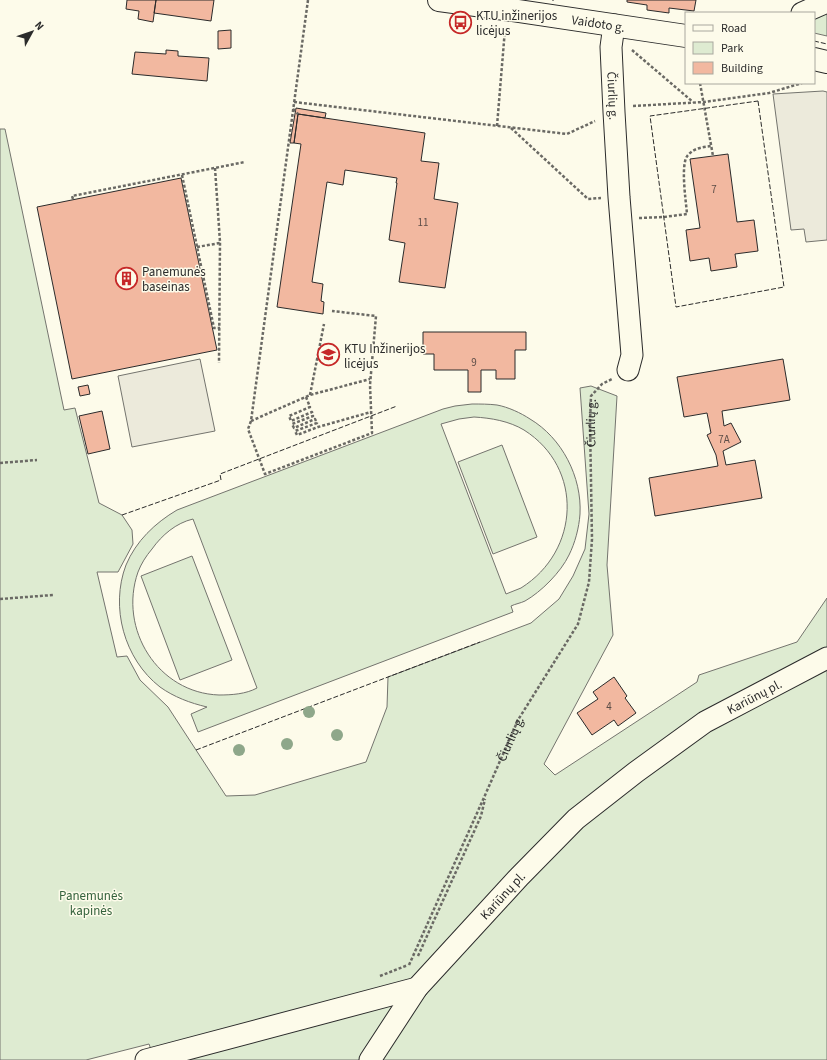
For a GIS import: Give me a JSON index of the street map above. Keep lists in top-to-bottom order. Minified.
{"streets":{"main road":["Vaidoto g."],"street":["Čiurlių g.","Kariūnų pl."]},"crossings":[["Vaidoto g.","Čiurlių g."]],"parks":["Panemunės kapinės"],"places":{"bus stop":["KTU inžinerijos licėjus"],"building":["Panemunės baseinas"],"school or university":["KTU Inžinerijos licėjus"]},"house_numbers":["7","11","9","7A","4"],"legend":["Road","Park","Building"],"north":"top right"}
